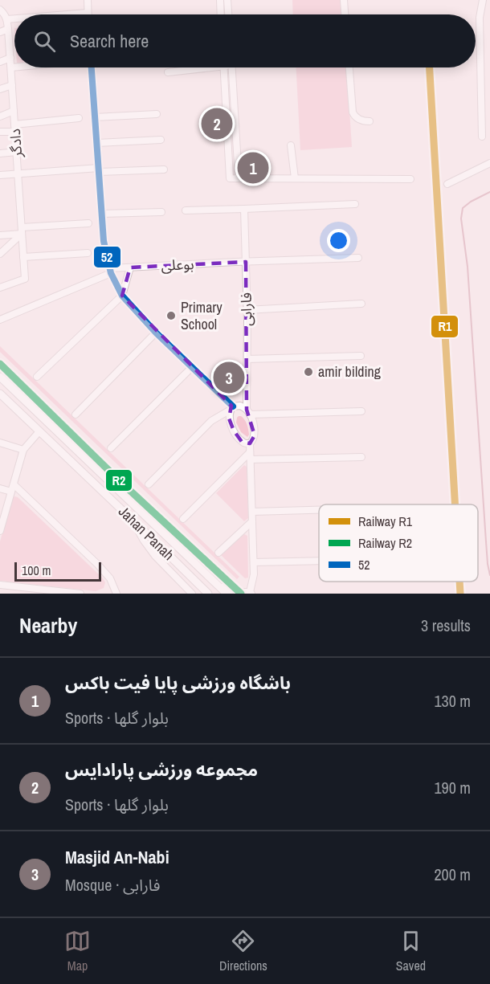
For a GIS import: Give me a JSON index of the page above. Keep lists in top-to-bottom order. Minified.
{"streets":{"main road":["Jahan Panah"],"street":["دادگر","بوعلی","فارابی"]},"crossings":[["بوعلی","فارابی"]],"places":["Primary School","amir bilding"],"lines":["rail line R1","transit line 52","rail line R2"],"legend":["Railway R1","Railway R2","52"],"scale_bar":"100 m","page":{"search":"Search here","pins":["2","1","3"],"scale":"100 m","heading":["Nearby","3 results"],"list":[{"mark":"1","name":"باشگاه ورزشی پایا فیت باکس","note":"Sports · بلوار گلها","value":"130 m"},{"mark":"2","name":"مجموعه ورزشی پارادایس","note":"Sports · بلوار گلها","value":"190 m"},{"mark":"3","name":"Masjid An-Nabi","note":"Mosque · فارابی","value":"200 m"}],"nav":["Map","Directions","Saved"]}}
